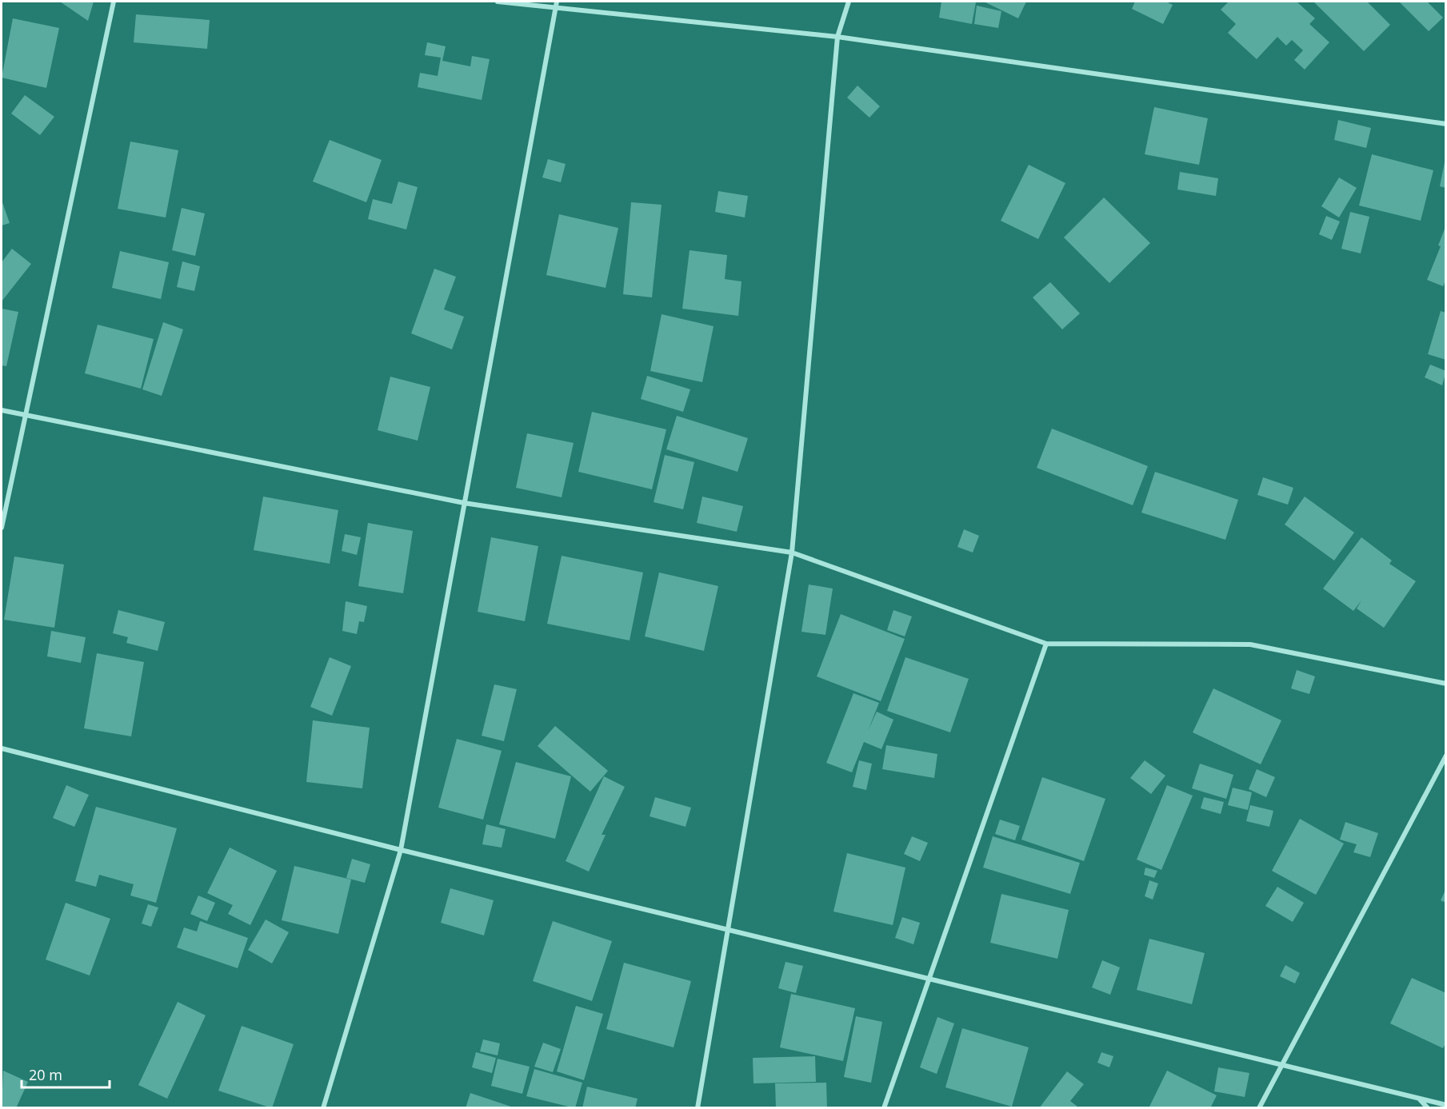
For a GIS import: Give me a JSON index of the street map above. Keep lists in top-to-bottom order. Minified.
{"scale_bar":"20 m"}
